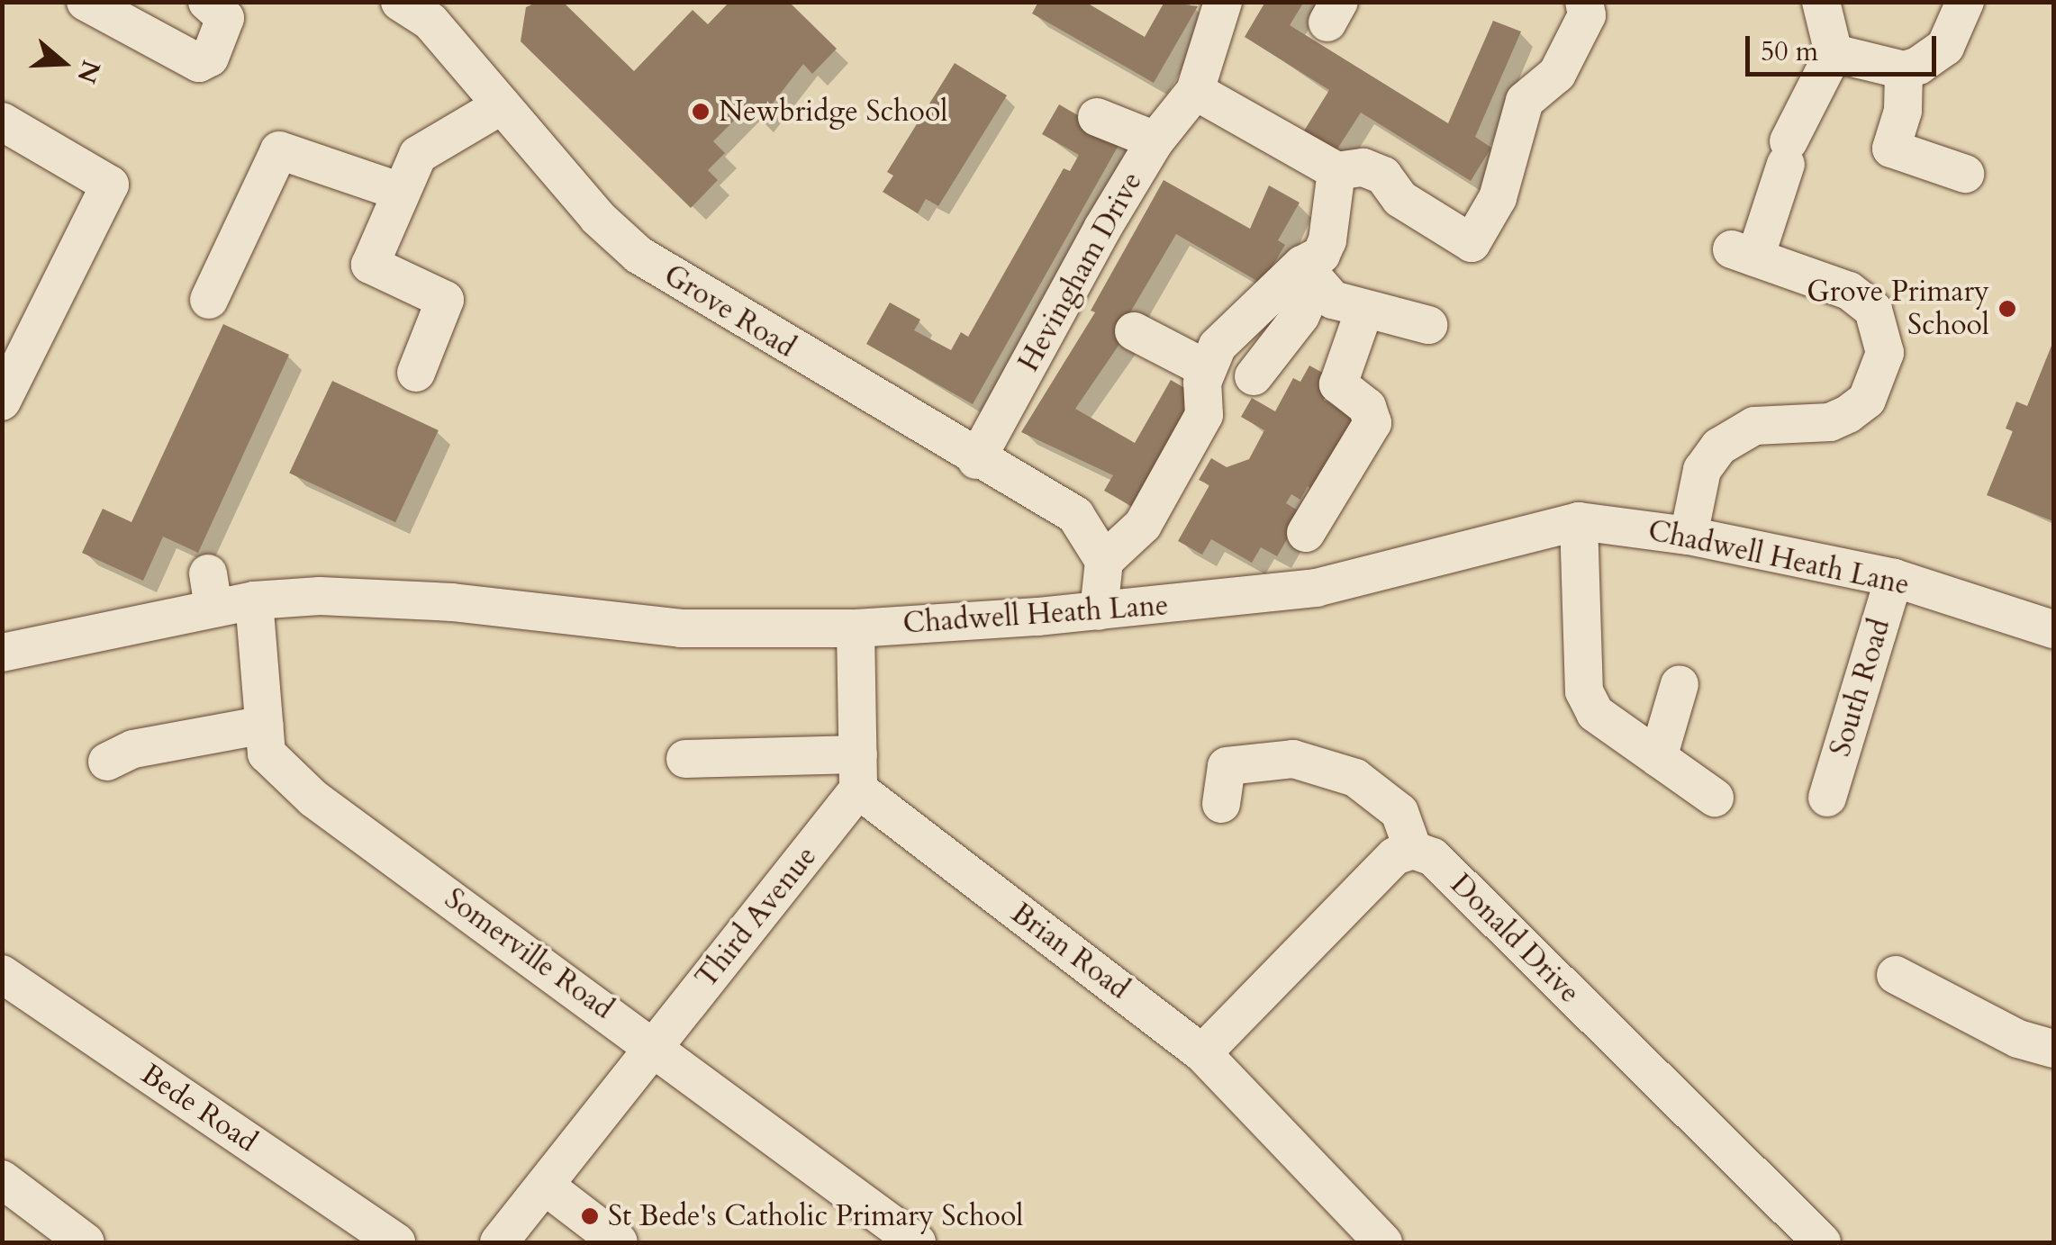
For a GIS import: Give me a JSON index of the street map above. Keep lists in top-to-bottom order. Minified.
{"streets":{"street":["Hevingham Drive","Grove Road","Chadwell Heath Lane","South Road","Third Avenue","Donald Drive","Brian Road","Somerville Road","Bede Road"]},"crossings":[["Hevingham Drive","Grove Road"],["Chadwell Heath Lane","South Road"],["Chadwell Heath Lane","Somerville Road"],["Third Avenue","Brian Road"],["Third Avenue","Somerville Road"]],"places":["Newbridge School","Grove Primary School","St Bede's Catholic Primary School"],"scale_bar":"50 m","north":"right"}
